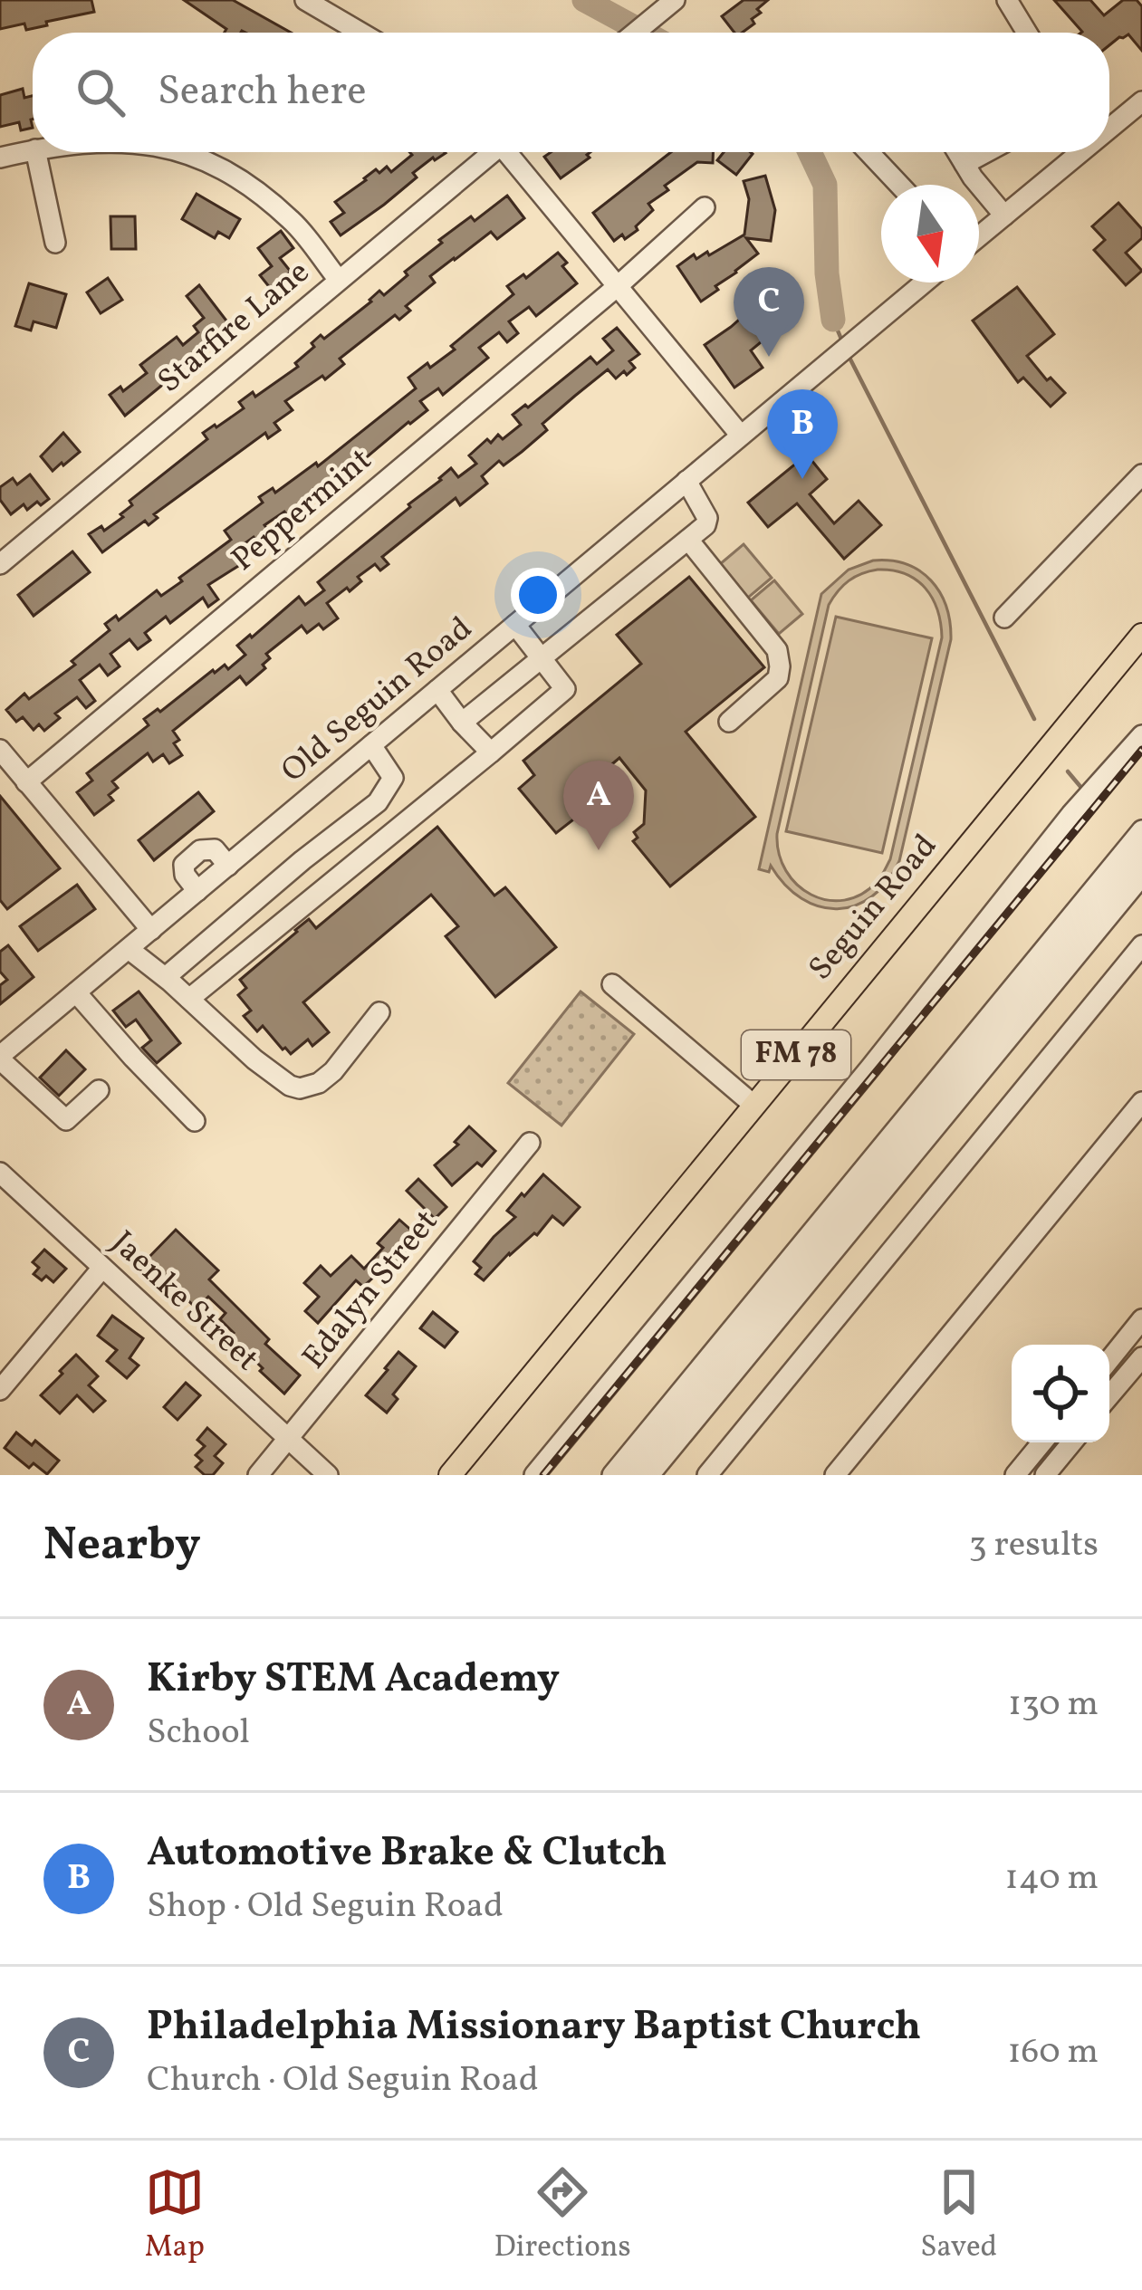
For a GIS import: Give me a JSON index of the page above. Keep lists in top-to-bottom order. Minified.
{"streets":{"main road":["Seguin Road","FM 78"],"street":["Starfire Lane","Peppermint","Old Seguin Road","Edalyn Street","Jaenke Street"]},"crossings":[["Edalyn Street","Jaenke Street"]],"north":"bottom","page":{"search":"Search here","pins":["C","B","A"],"heading":["Nearby","3 results"],"list":[{"mark":"A","name":"Kirby STEM Academy","note":"School","value":"130 m"},{"mark":"B","name":"Automotive Brake & Clutch","note":"Shop · Old Seguin Road","value":"140 m"},{"mark":"C","name":"Philadelphia Missionary Baptist Church","note":"Church · Old Seguin Road","value":"160 m"}],"nav":["Map","Directions","Saved"]}}
